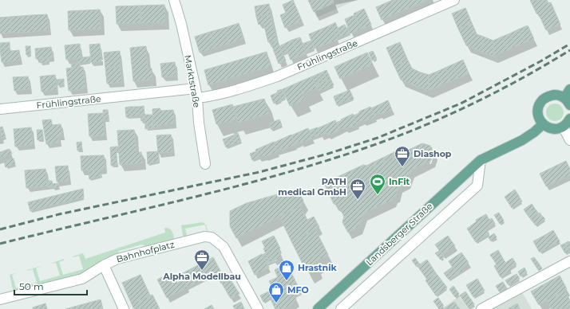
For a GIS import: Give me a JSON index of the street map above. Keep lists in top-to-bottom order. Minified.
{"streets":{"main road":["Landsberger Straße"],"street":["Frühlingstraße","Marktstraße","Bahnhofplatz"]},"crossings":[["Frühlingstraße","Marktstraße"]],"places":{"office":["Diashop","PATH medical GmbH","Alpha Modellbau"],"sports":["InFit"],"shop":["Hrastnik","MFO"]},"scale_bar":"50 m"}
